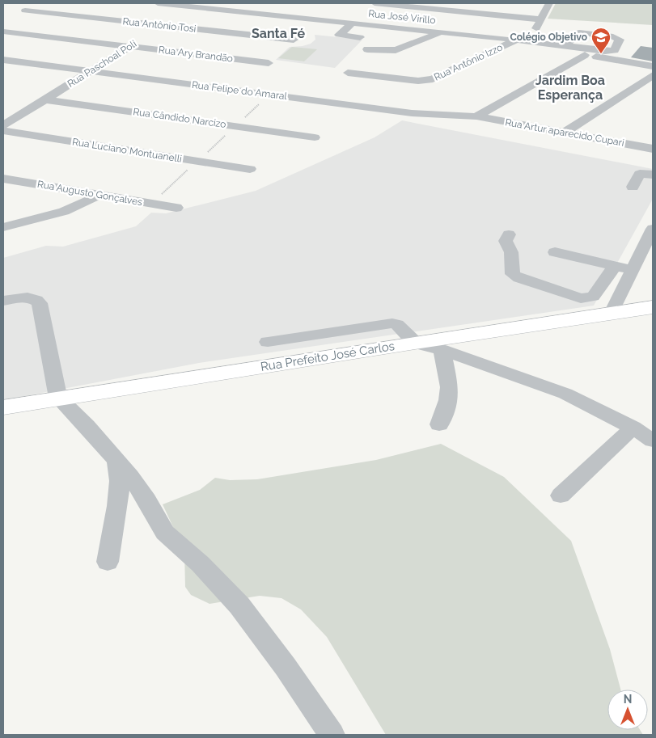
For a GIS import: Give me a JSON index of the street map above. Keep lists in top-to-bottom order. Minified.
{"streets":{"main road":["Rua Prefeito José Carlos"],"street":["Rua José Virillo","Rua Antônio Tosi","Rua Ary Brandão","Rua Antônio Izzo","Rua Paschoal Poli","Rua Felipe do Amaral","Rua Cândido Narcizo","Rua Artur aparecido Cupari","Rua Luciano Montuanelli","Rua Augusto Gonçalves"]},"crossings":[["Rua José Virillo","Rua Antônio Izzo"],["Rua José Virillo","Rua Paschoal Poli"],["Rua Antônio Tosi","Rua Paschoal Poli"],["Rua Ary Brandão","Rua Paschoal Poli"],["Rua Paschoal Poli","Rua Felipe do Amaral"],["Rua Paschoal Poli","Rua Cândido Narcizo"],["Rua Felipe do Amaral","Rua Artur aparecido Cupari"]],"districts":["Santa Fé","Jardim Boa Esperança"],"places":{"school or university":["Colégio Objetivo"]},"north":"top"}
